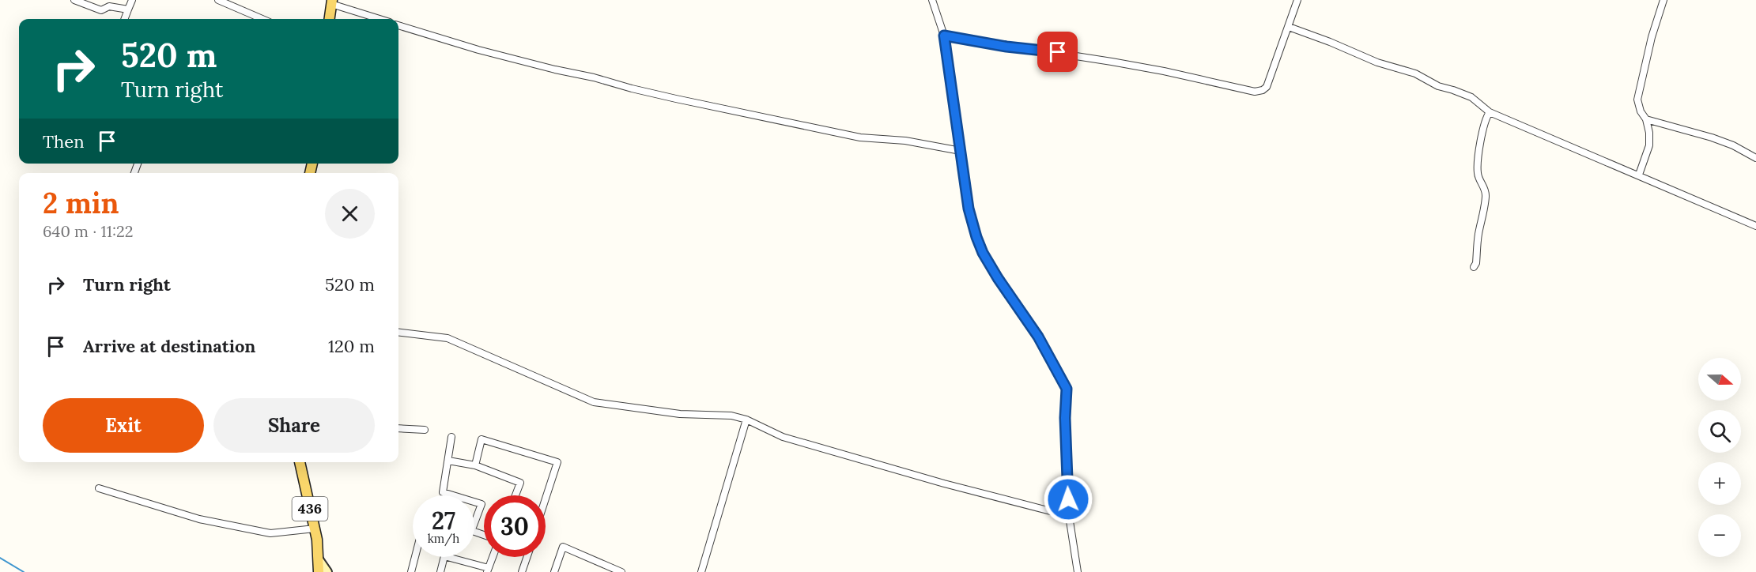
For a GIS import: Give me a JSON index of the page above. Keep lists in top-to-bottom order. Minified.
{"streets":{"main road":["436"]},"north":"right","page":{"turn":["520 m","Turn right"],"then":"Then","heading":["2 min","640 m · 11:22"],"list":[{"name":"Turn right","value":"520 m"},{"name":"Arrive at destination","value":"120 m"}],"map_buttons":["+","−"],"buttons":["Exit","Share"],"speed":"27 km/h","limit":"30"}}
